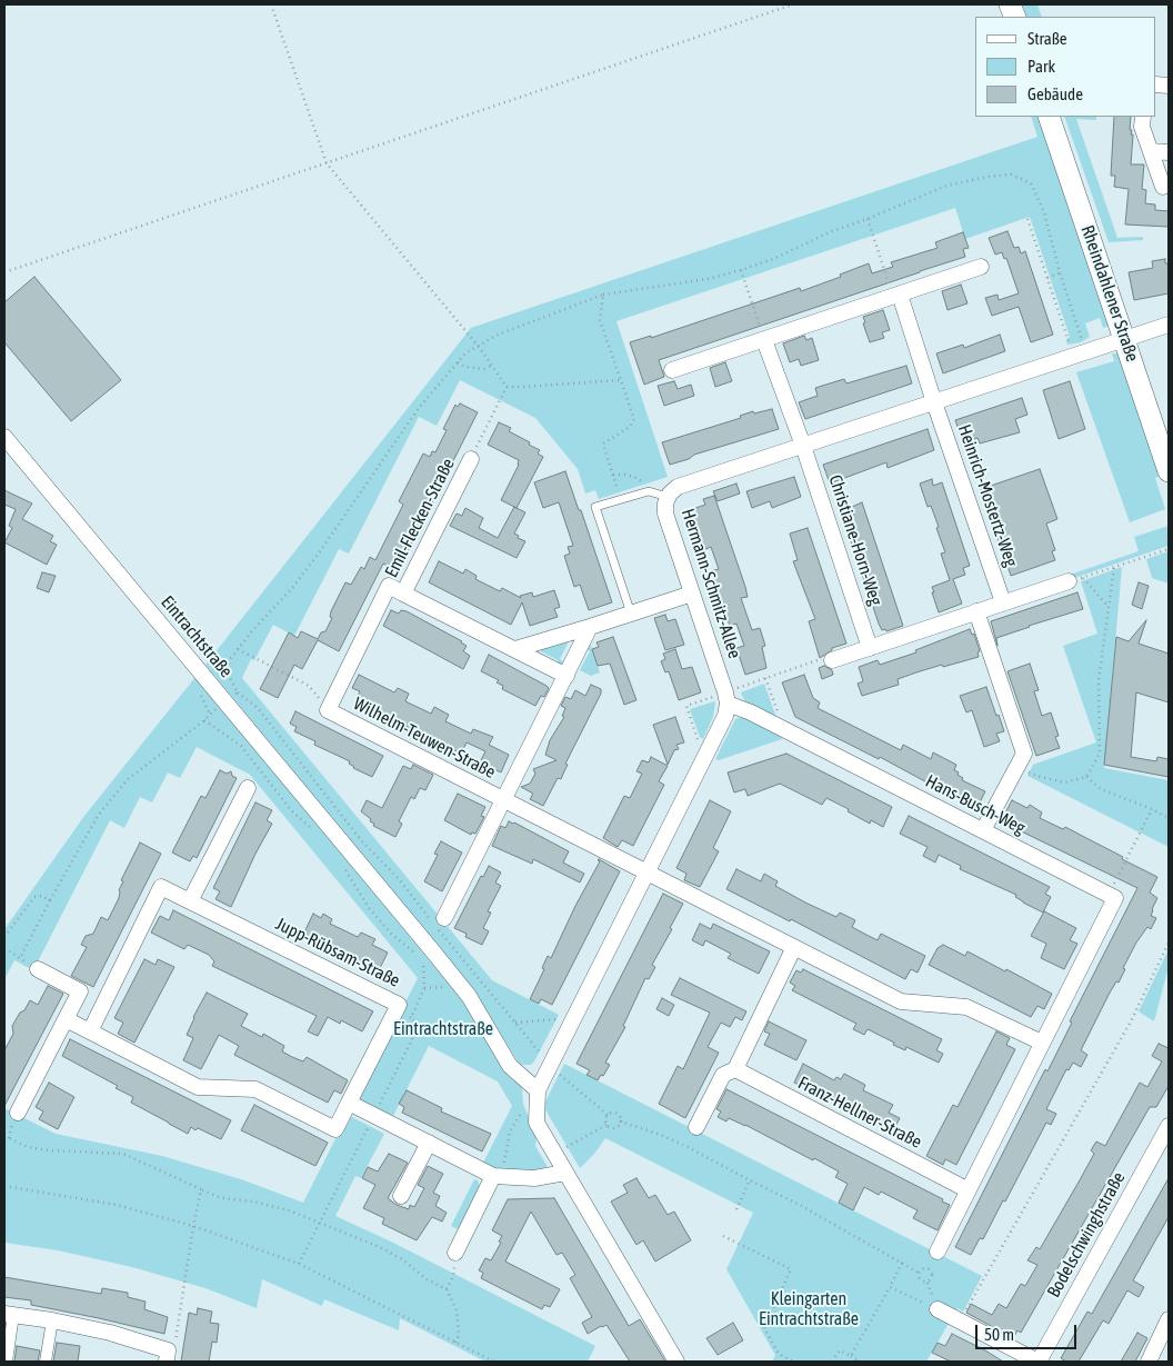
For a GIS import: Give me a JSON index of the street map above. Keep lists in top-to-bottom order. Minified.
{"streets":{"main road":["Rheindahlener Straße"],"street":["Heinrich-Mostertz-Weg","Emil-Flecken-Straße","Christiane-Horn-Weg","Hermann-Schmitz-Allee","Eintrachtstraße","Wilhelm-Teuwen-Straße","Hans-Busch-Weg","Jupp-Rübsam-Straße","Franz-Hellner-Straße","Bodelschwinghstraße"]},"crossings":[["Rheindahlener Straße","Hermann-Schmitz-Allee"],["Heinrich-Mostertz-Weg","Hermann-Schmitz-Allee"],["Emil-Flecken-Straße","Wilhelm-Teuwen-Straße"],["Christiane-Horn-Weg","Hermann-Schmitz-Allee"],["Hermann-Schmitz-Allee","Hans-Busch-Weg"]],"parks":["Eintrachtstraße","Kleingarten Eintrachtstraße"],"legend":["Straße","Park","Gebäude"],"scale_bar":"50 m"}
